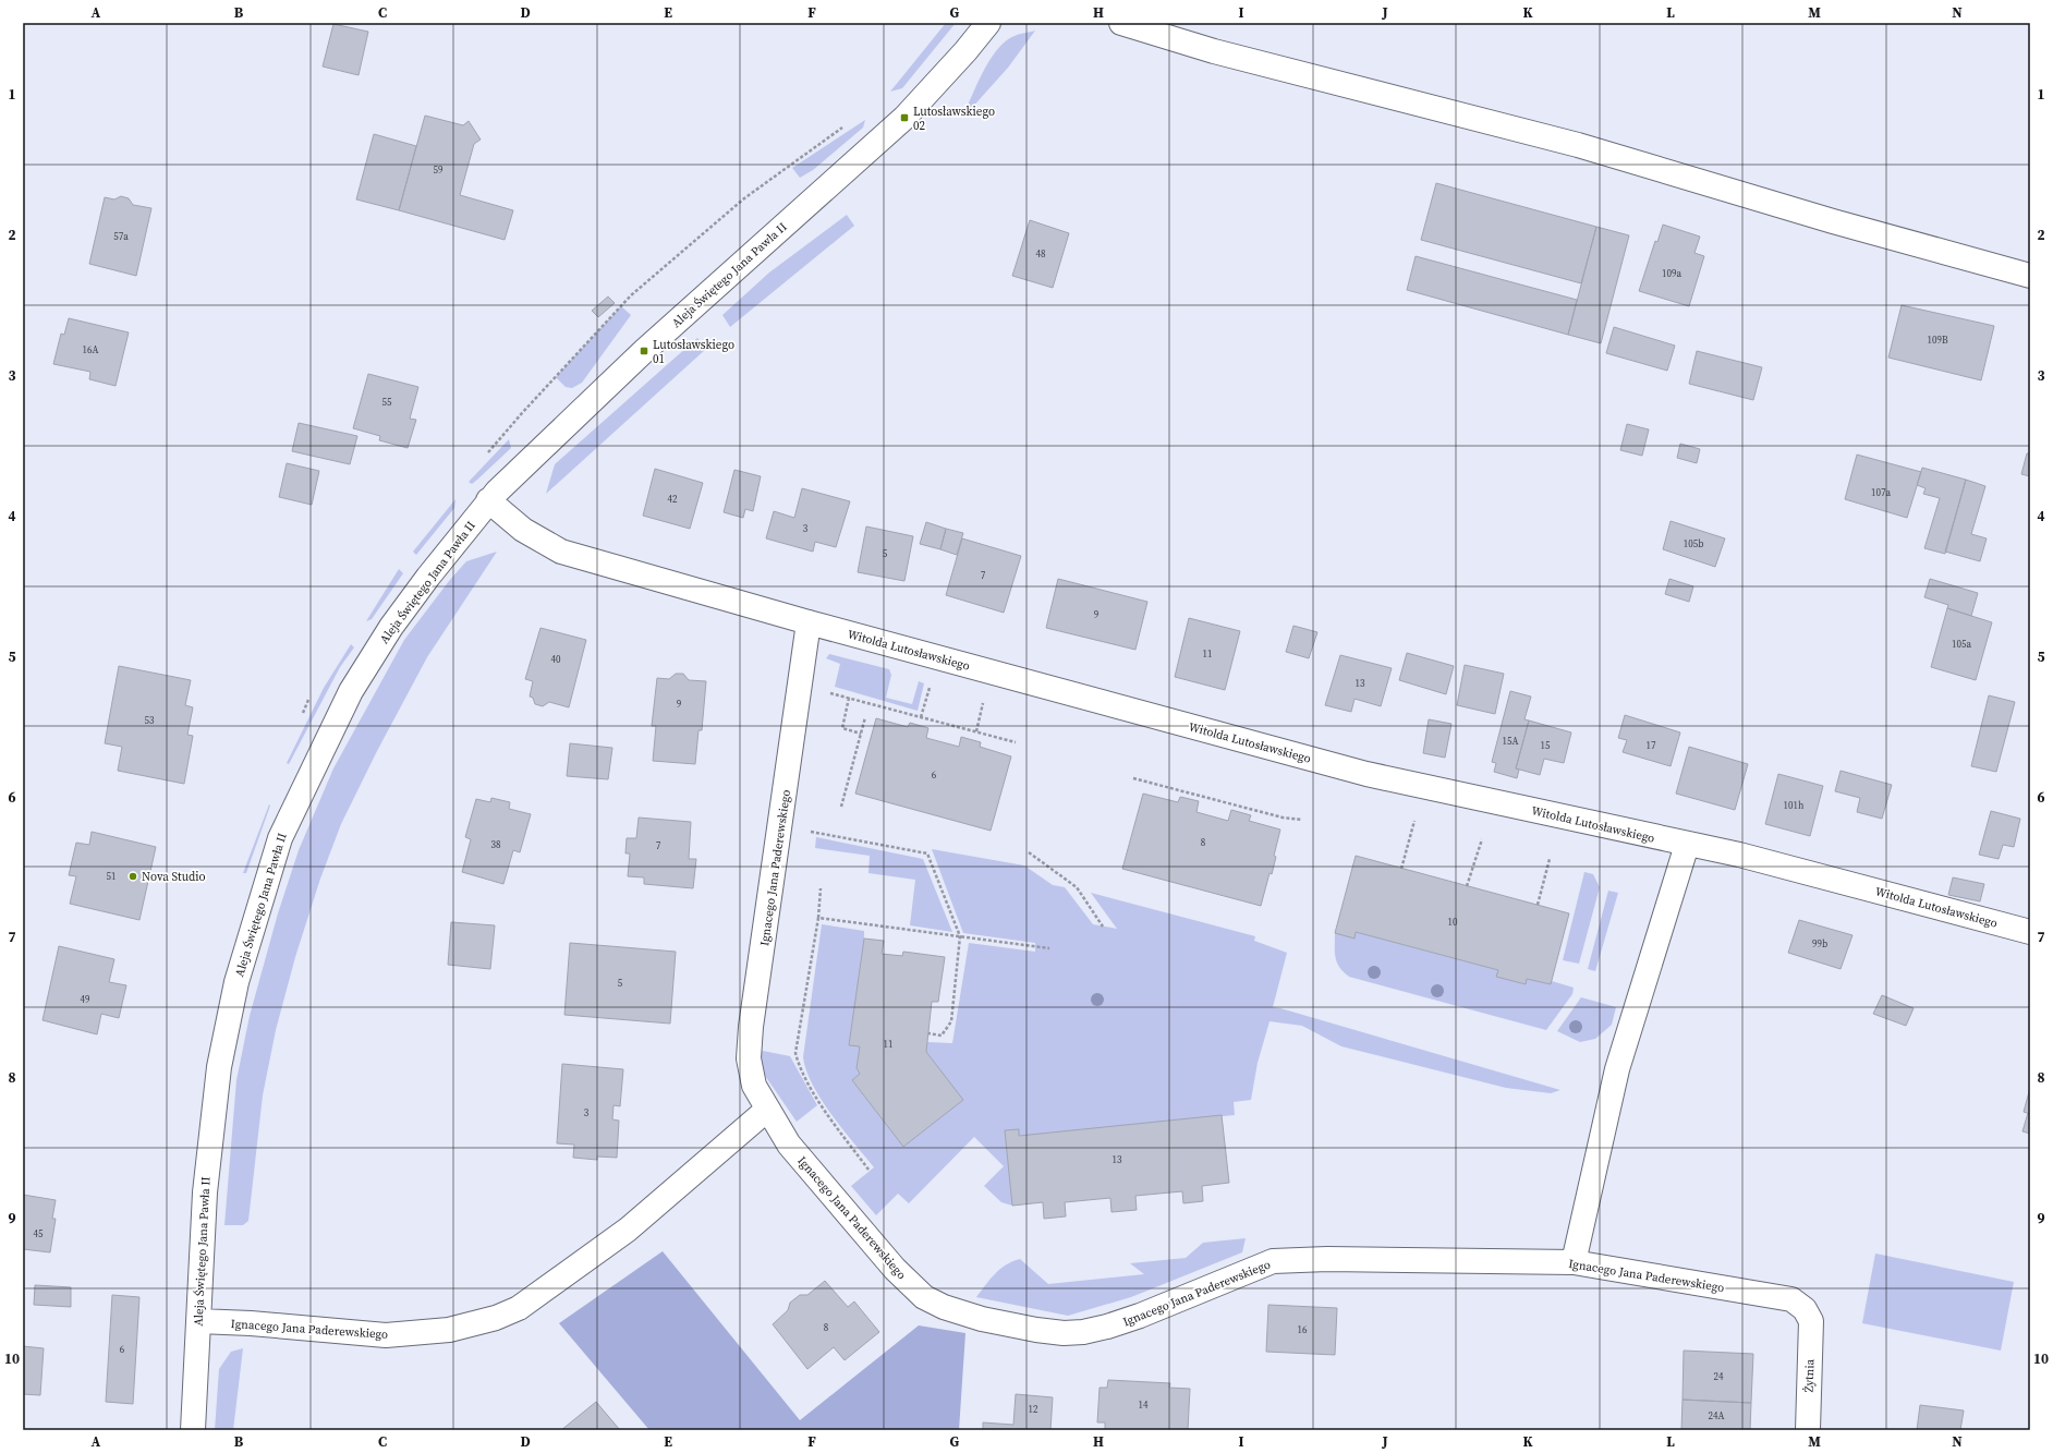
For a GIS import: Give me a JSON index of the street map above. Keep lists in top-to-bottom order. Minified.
{"streets":{"street":["Aleja Świętego Jana Pawła II","Witolda Lutosławskiego","Ignacego Jana Paderewskiego","Żytnia"]},"crossings":[["Aleja Świętego Jana Pawła II","Witolda Lutosławskiego"],["Aleja Świętego Jana Pawła II","Ignacego Jana Paderewskiego"],["Witolda Lutosławskiego","Ignacego Jana Paderewskiego"],["Ignacego Jana Paderewskiego","Żytnia"]],"places":{"transit":["Lutosławskiego 02","Lutosławskiego 01"],"other":["Nova Studio"]},"house_numbers":["59","57a","48","109a","109B","16A","55","107a","42","3","105b","5","7","9","105a","11","40","13","9","53","15A","15","17","6","101h","8","38","7","51","10","99b","5","49","11","3","13","45","8","16","6","24","14","12","24A"],"grid":{"columns":["A","B","C","D","E","F","G","H","I","J","K","L","M","N"],"rows":["1","2","3","4","5","6","7","8","9","10"]}}
